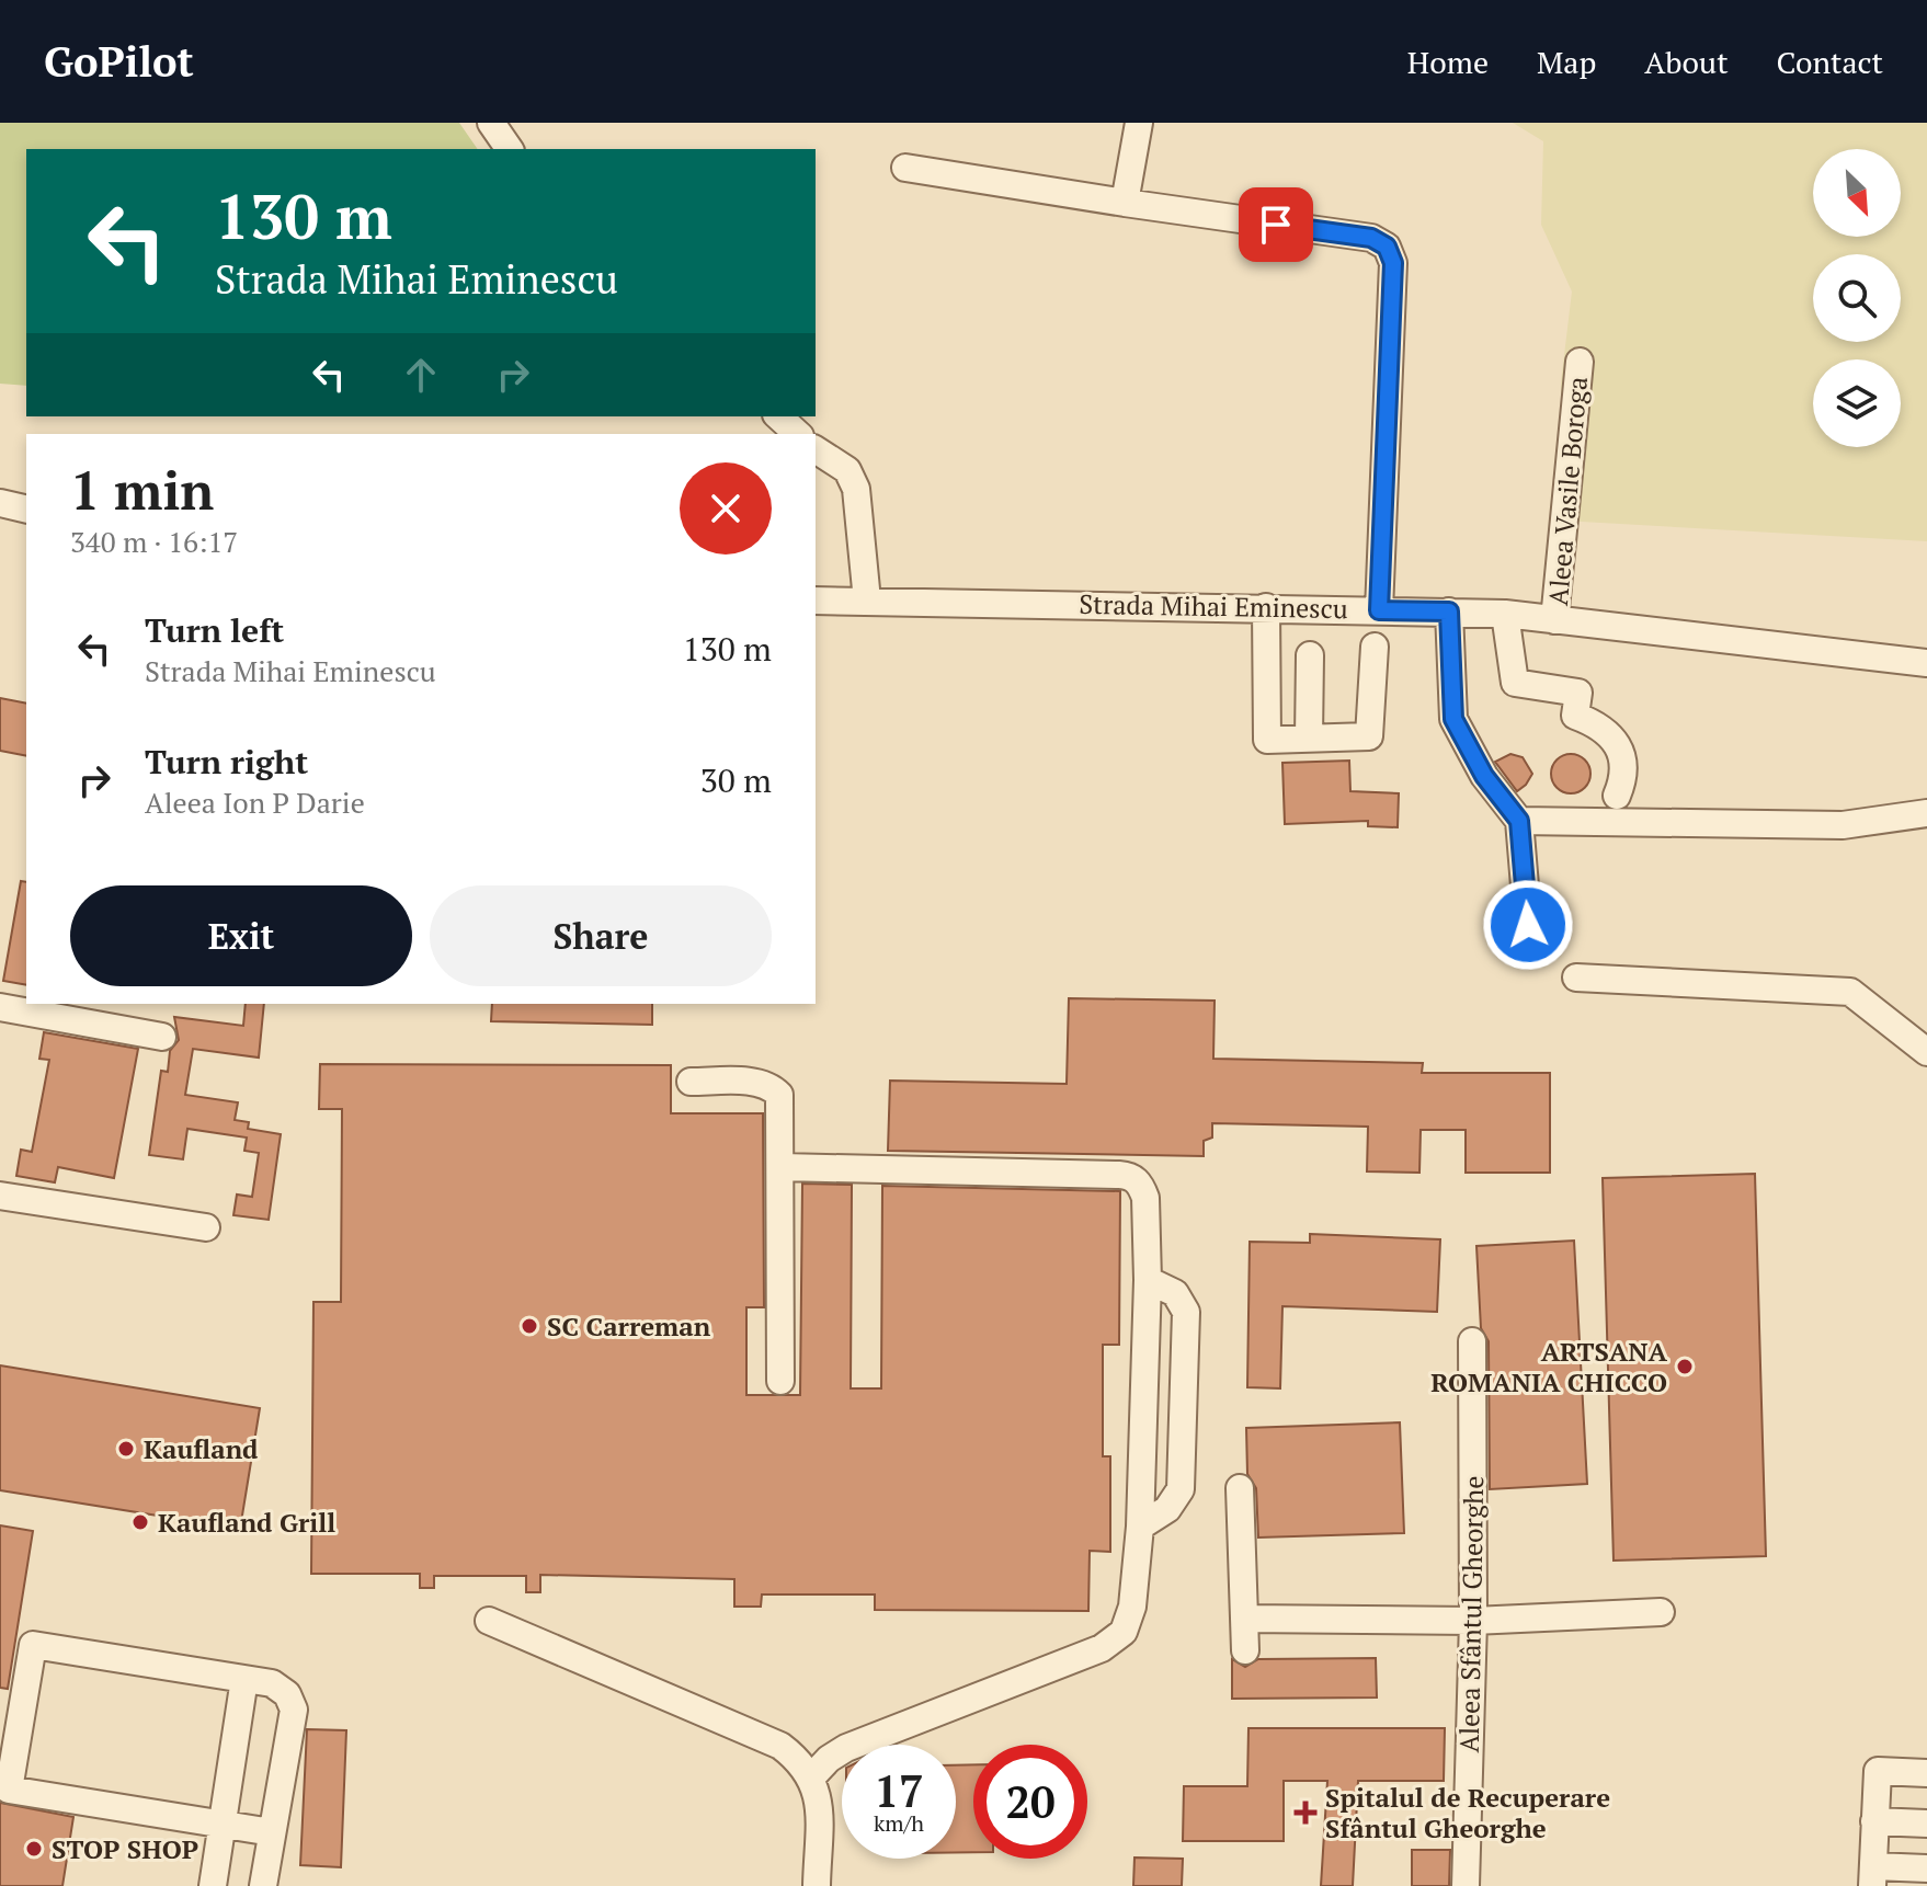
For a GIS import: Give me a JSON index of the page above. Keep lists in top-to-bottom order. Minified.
{"streets":{"street":["Aleea Vasile Boroga","Strada Mihai Eminescu","Aleea Sfântul Gheorghe"]},"crossings":[["Aleea Vasile Boroga","Strada Mihai Eminescu"]],"places":{"other":["SC Carreman","ARTSANA ROMANIA CHICCO","Kaufland","Kaufland Grill","STOP SHOP"],"health":["Spitalul de Recuperare Sfântul Gheorghe"]},"north":"bottom right","page":{"header":"GoPilot","nav":["Home","Map","About","Contact"],"turn":["130 m","Strada Mihai Eminescu"],"heading":["1 min","340 m · 16:17"],"list":[{"name":"Turn left","note":"Strada Mihai Eminescu","value":"130 m"},{"name":"Turn right","note":"Aleea Ion P Darie","value":"30 m"}],"buttons":["Exit","Share"],"speed":"17 km/h","limit":"20"}}
